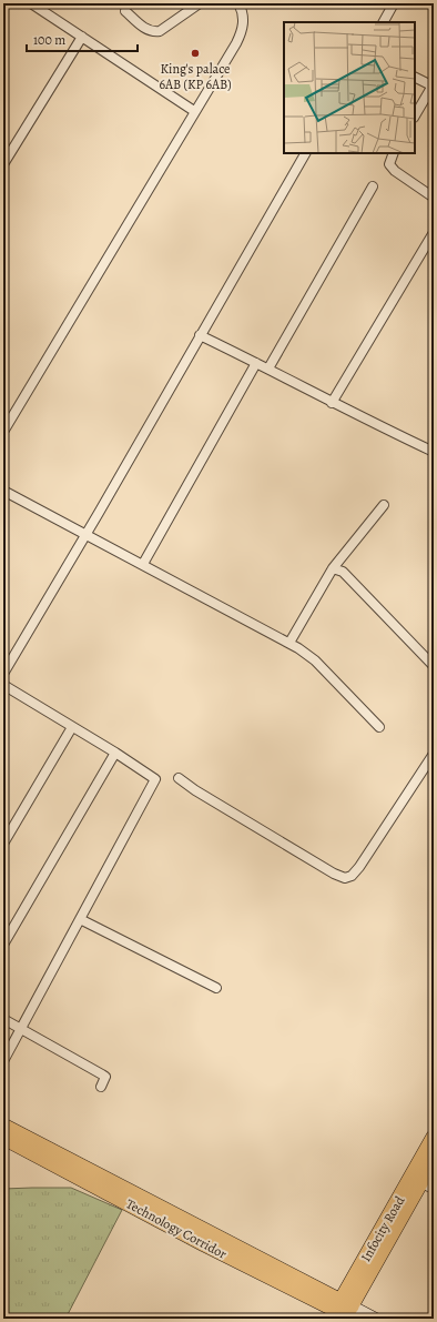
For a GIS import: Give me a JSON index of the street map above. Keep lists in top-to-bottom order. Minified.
{"streets":{"main road":["Technology Corridor","Infocity Road"]},"crossings":[["Technology Corridor","Infocity Road"]],"places":["King's palace 6AB (KP 6AB)"],"scale_bar":"100 m"}
